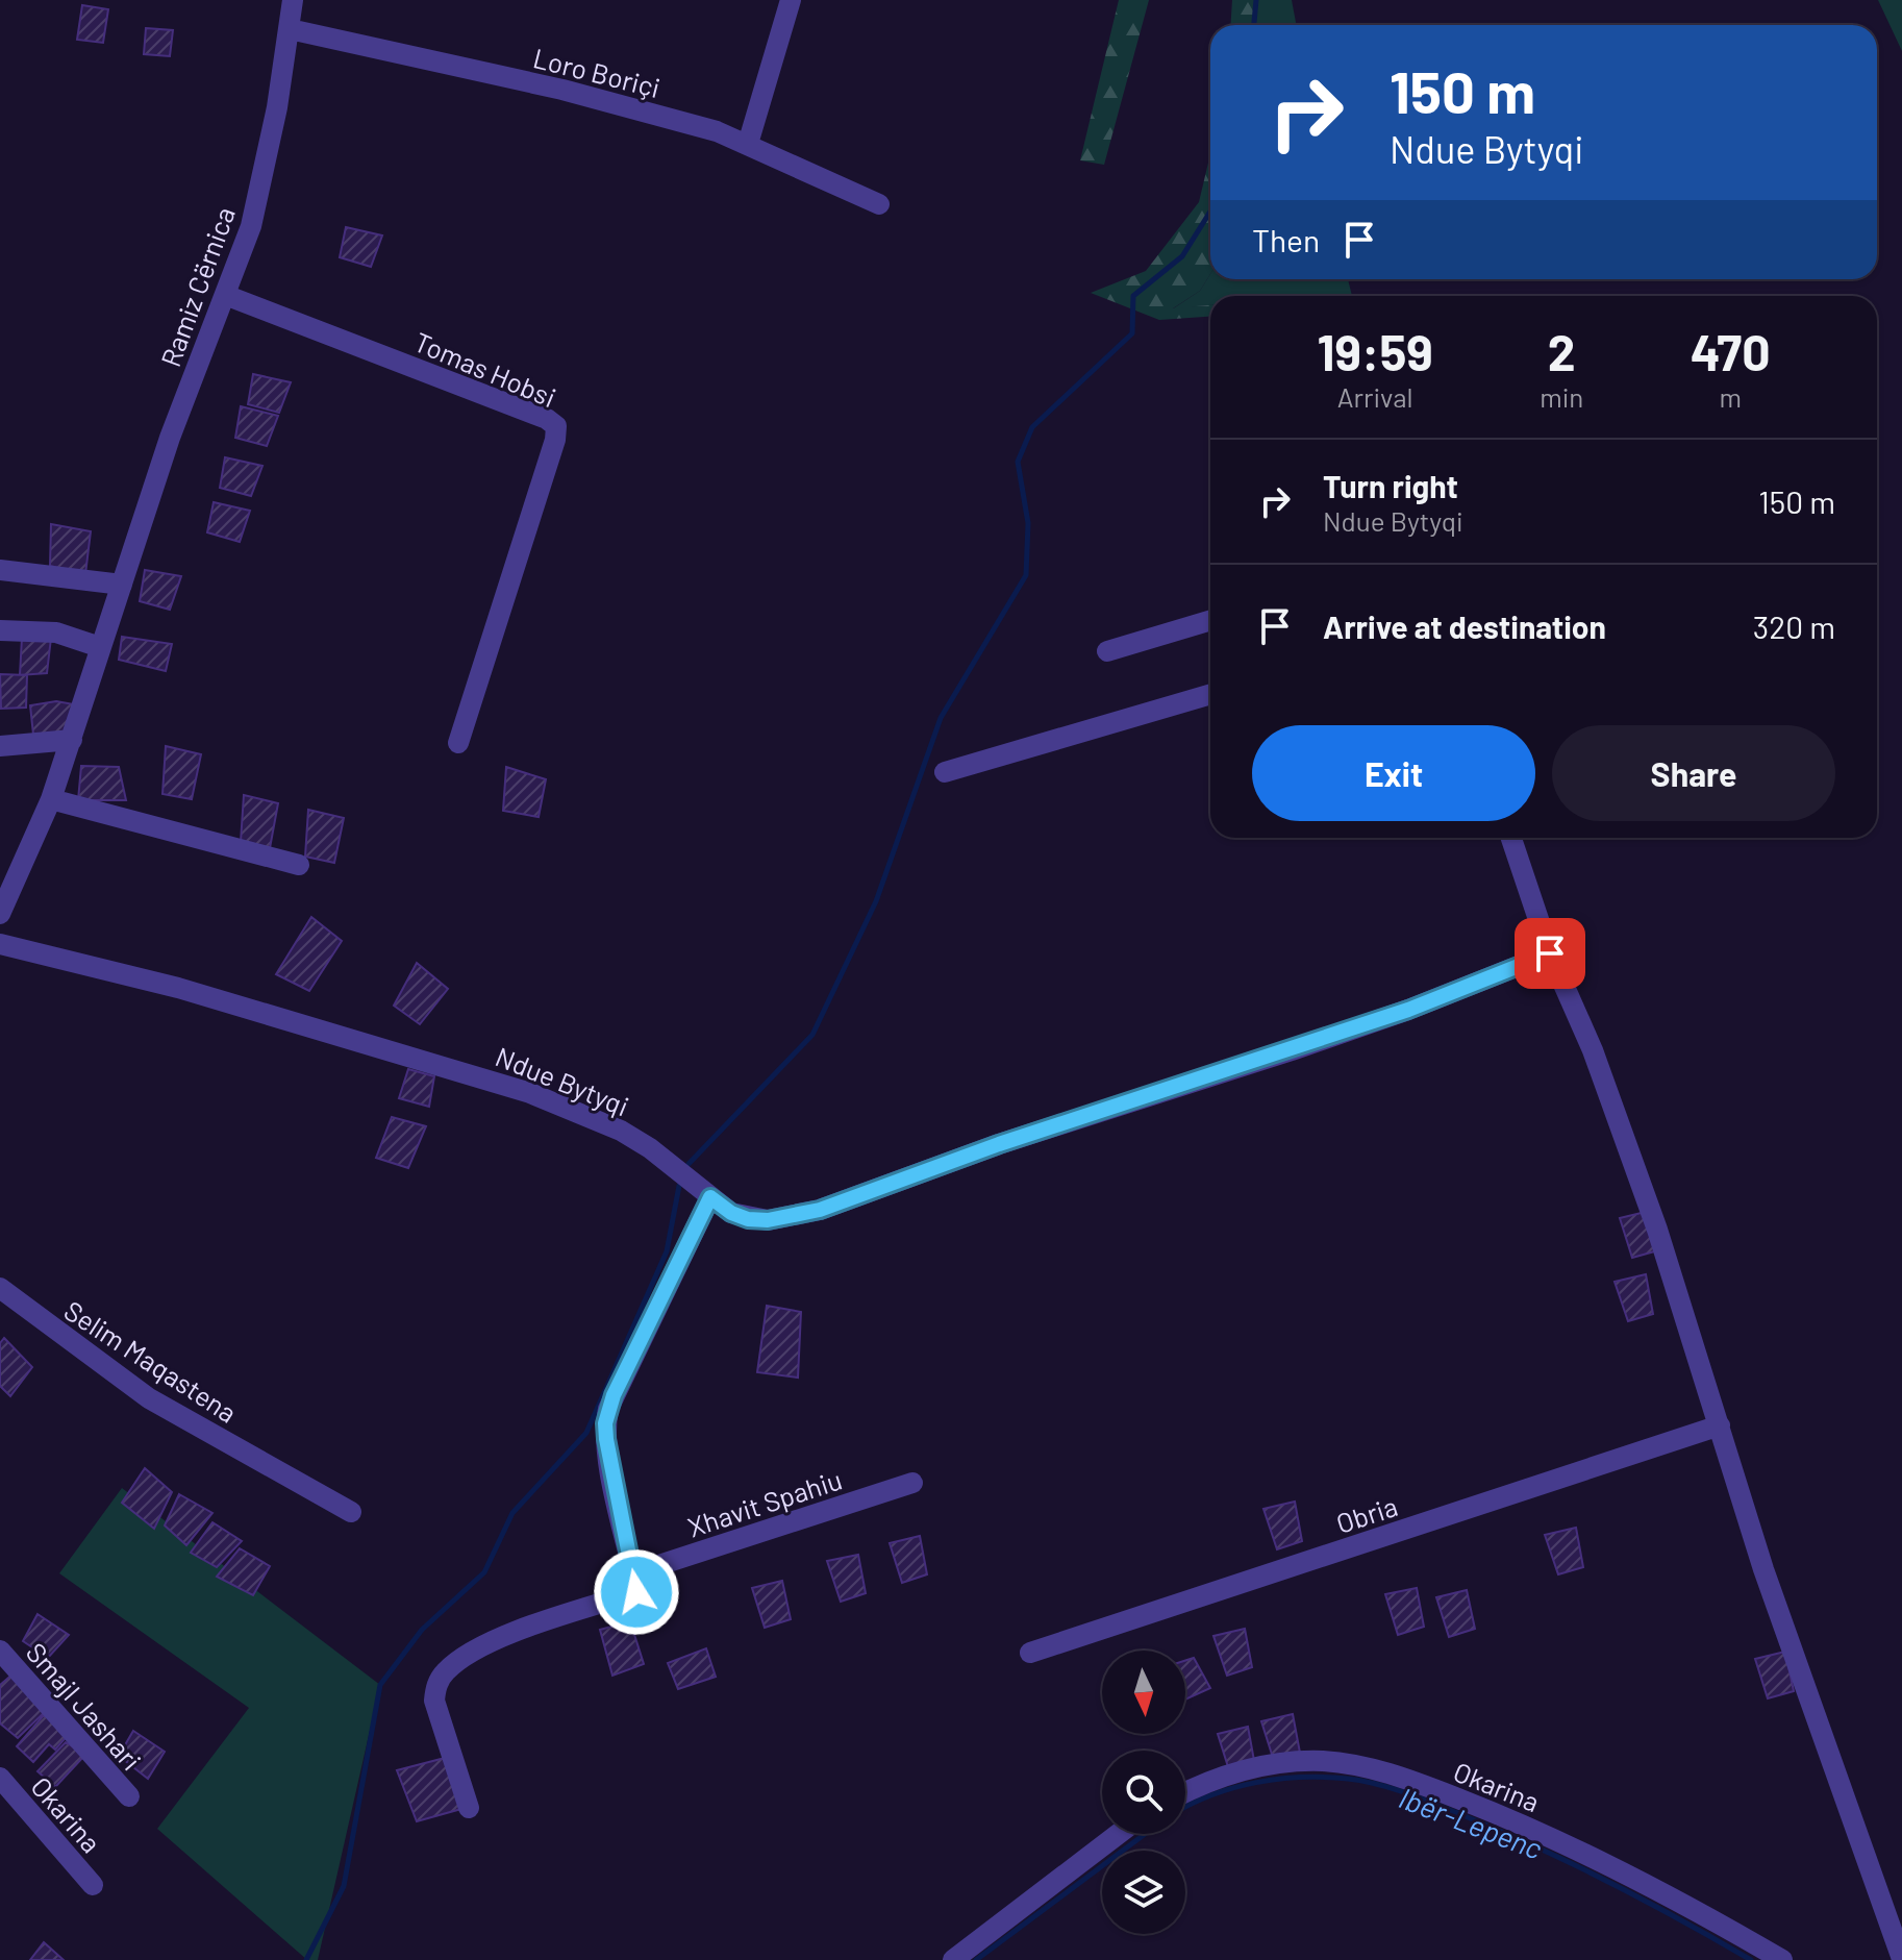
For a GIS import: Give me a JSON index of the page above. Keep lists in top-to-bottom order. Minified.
{"streets":{"street":["Loro Boriçi","Ramiz Cërnica","Tomas Hobsi","Ndue Bytyqi","Selim Maqastena","Xhavit Spahiu","Obria","Smajl Jashari","Okarina"]},"crossings":[["Loro Boriçi","Ramiz Cërnica"],["Ramiz Cërnica","Tomas Hobsi"]],"water":["Ibër-Lepenc"],"north":"bottom","page":{"turn":["150 m","Ndue Bytyqi"],"then":"Then","eta":["19:59","Arrival","2","min","470","m"],"list":[{"name":"Turn right","note":"Ndue Bytyqi","value":"150 m"},{"name":"Arrive at destination","value":"320 m"}],"buttons":["Exit","Share"]}}
